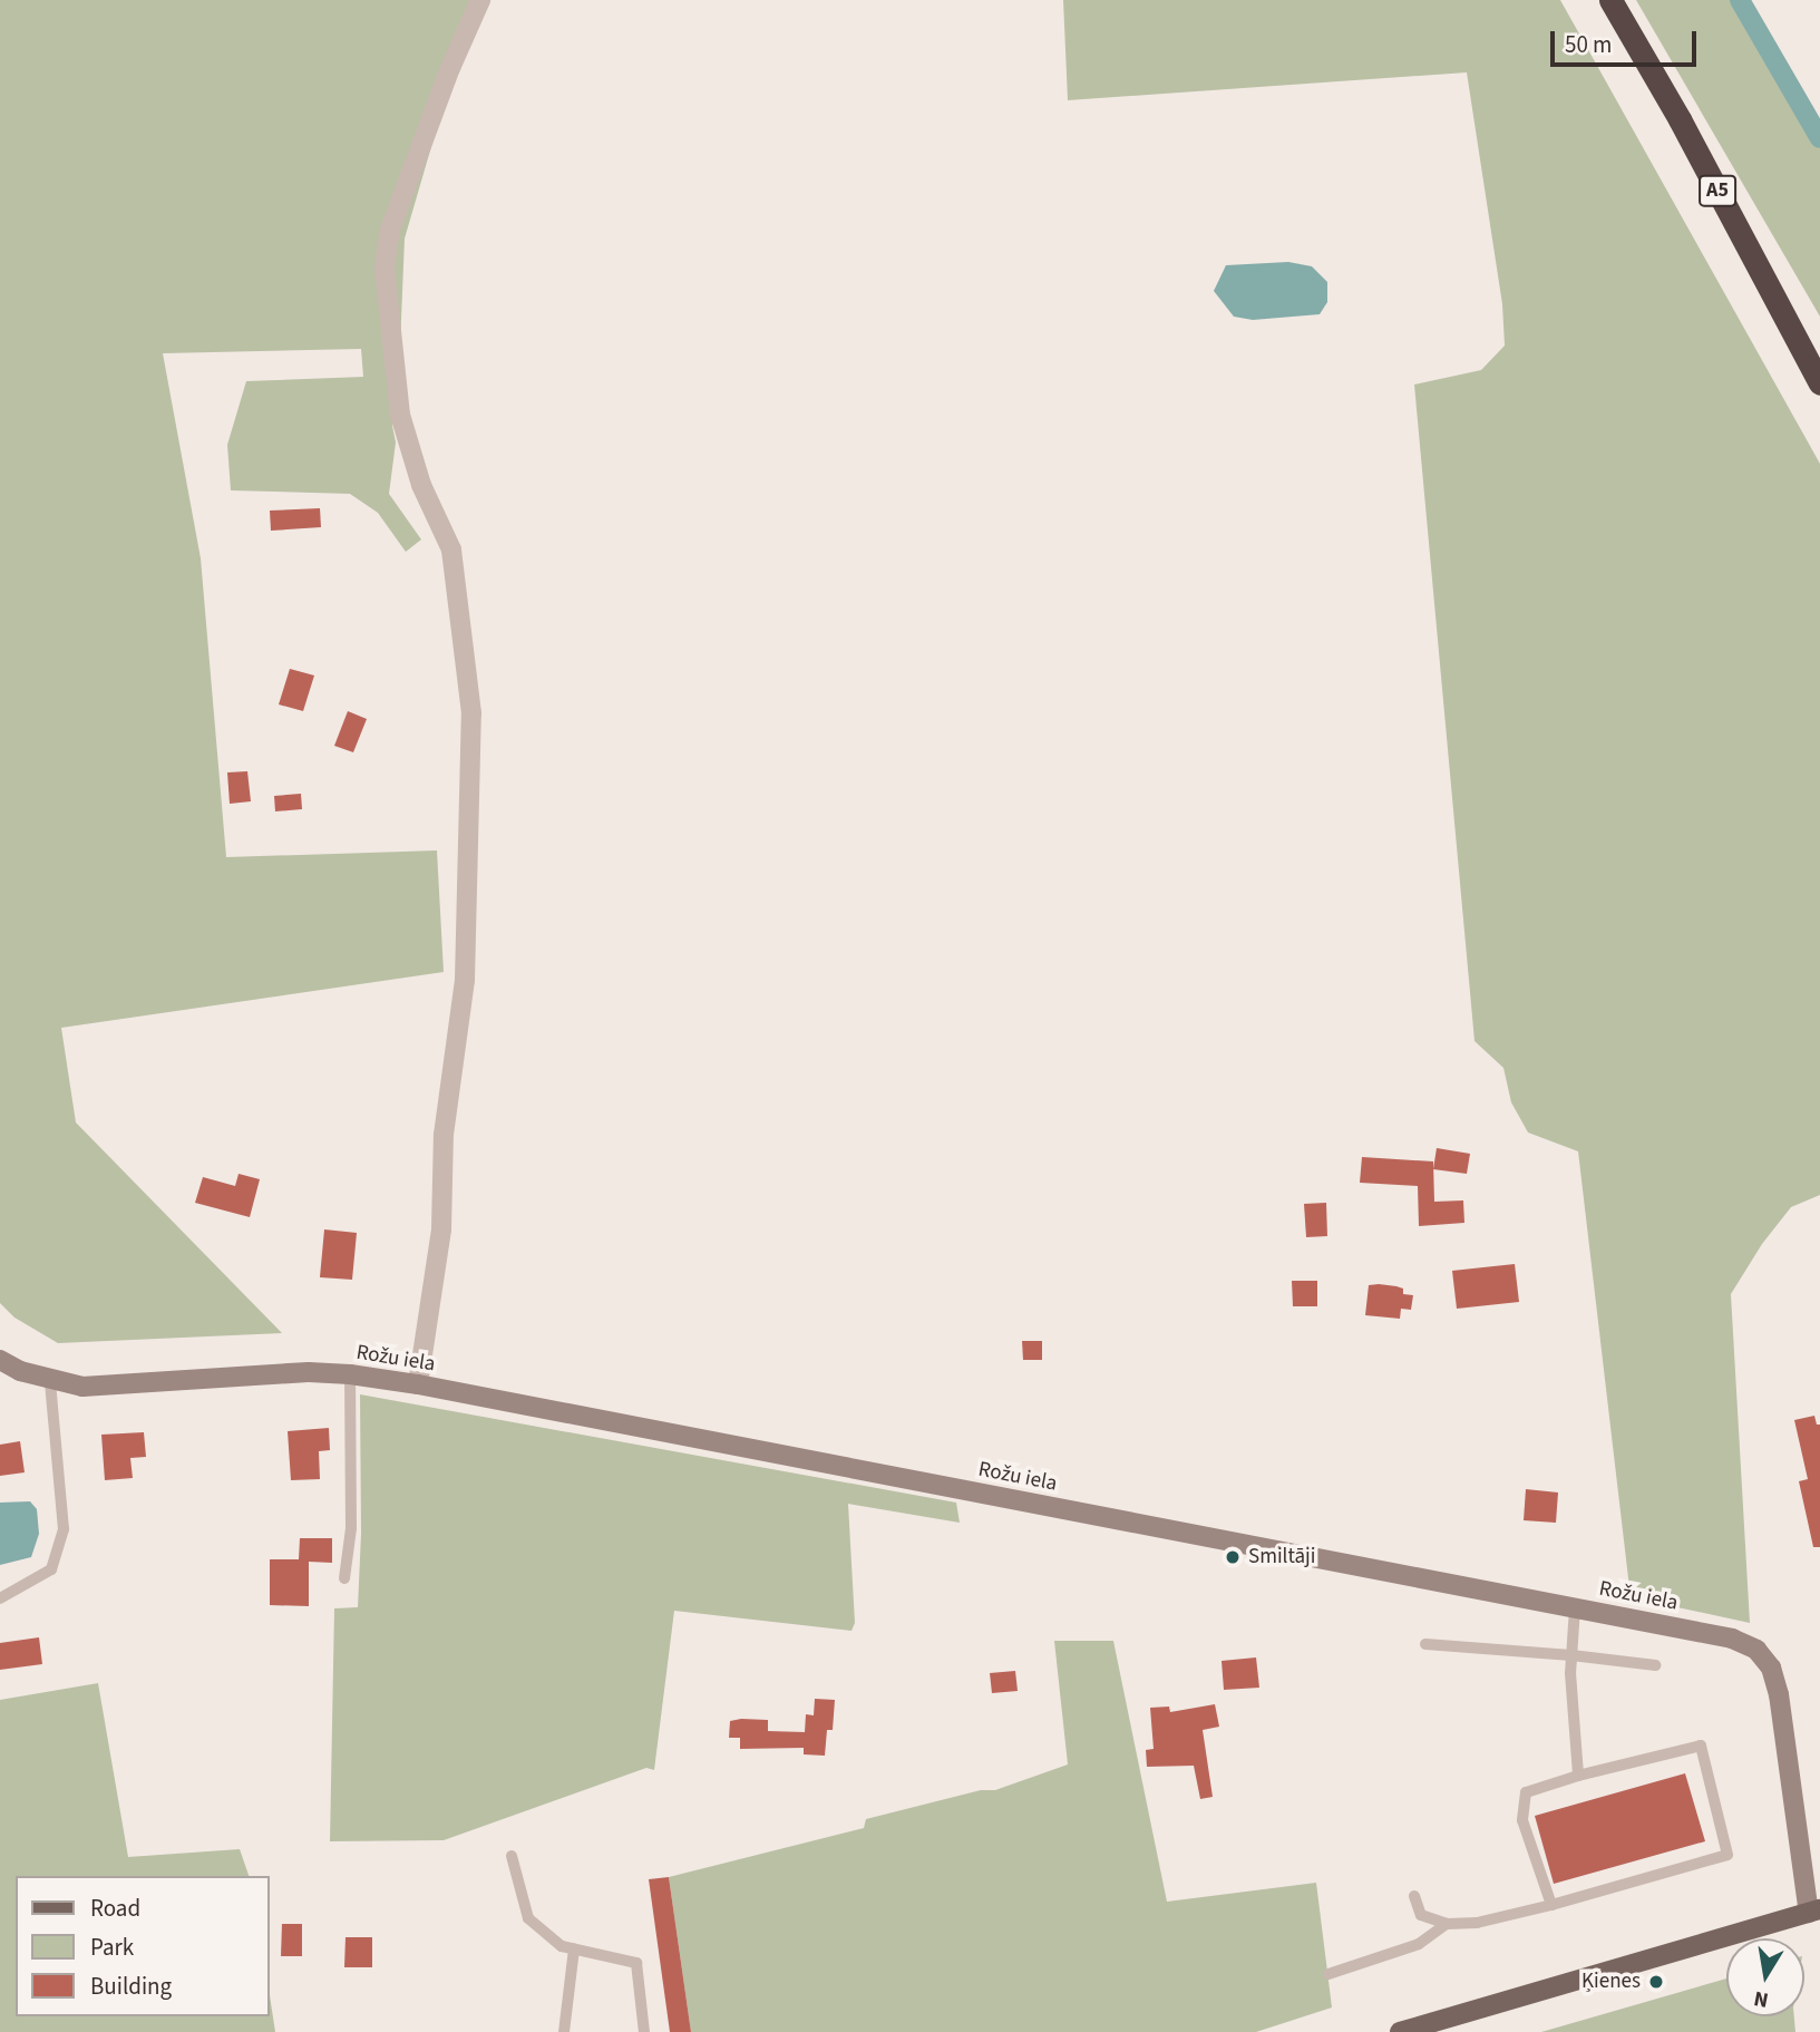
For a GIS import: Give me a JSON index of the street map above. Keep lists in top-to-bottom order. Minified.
{"streets":{"highway":["A5"],"street":["Rožu iela"]},"places":["Smiltāji","Ķienes"],"legend":["Road","Park","Building"],"scale_bar":"50 m","north":"bottom"}
